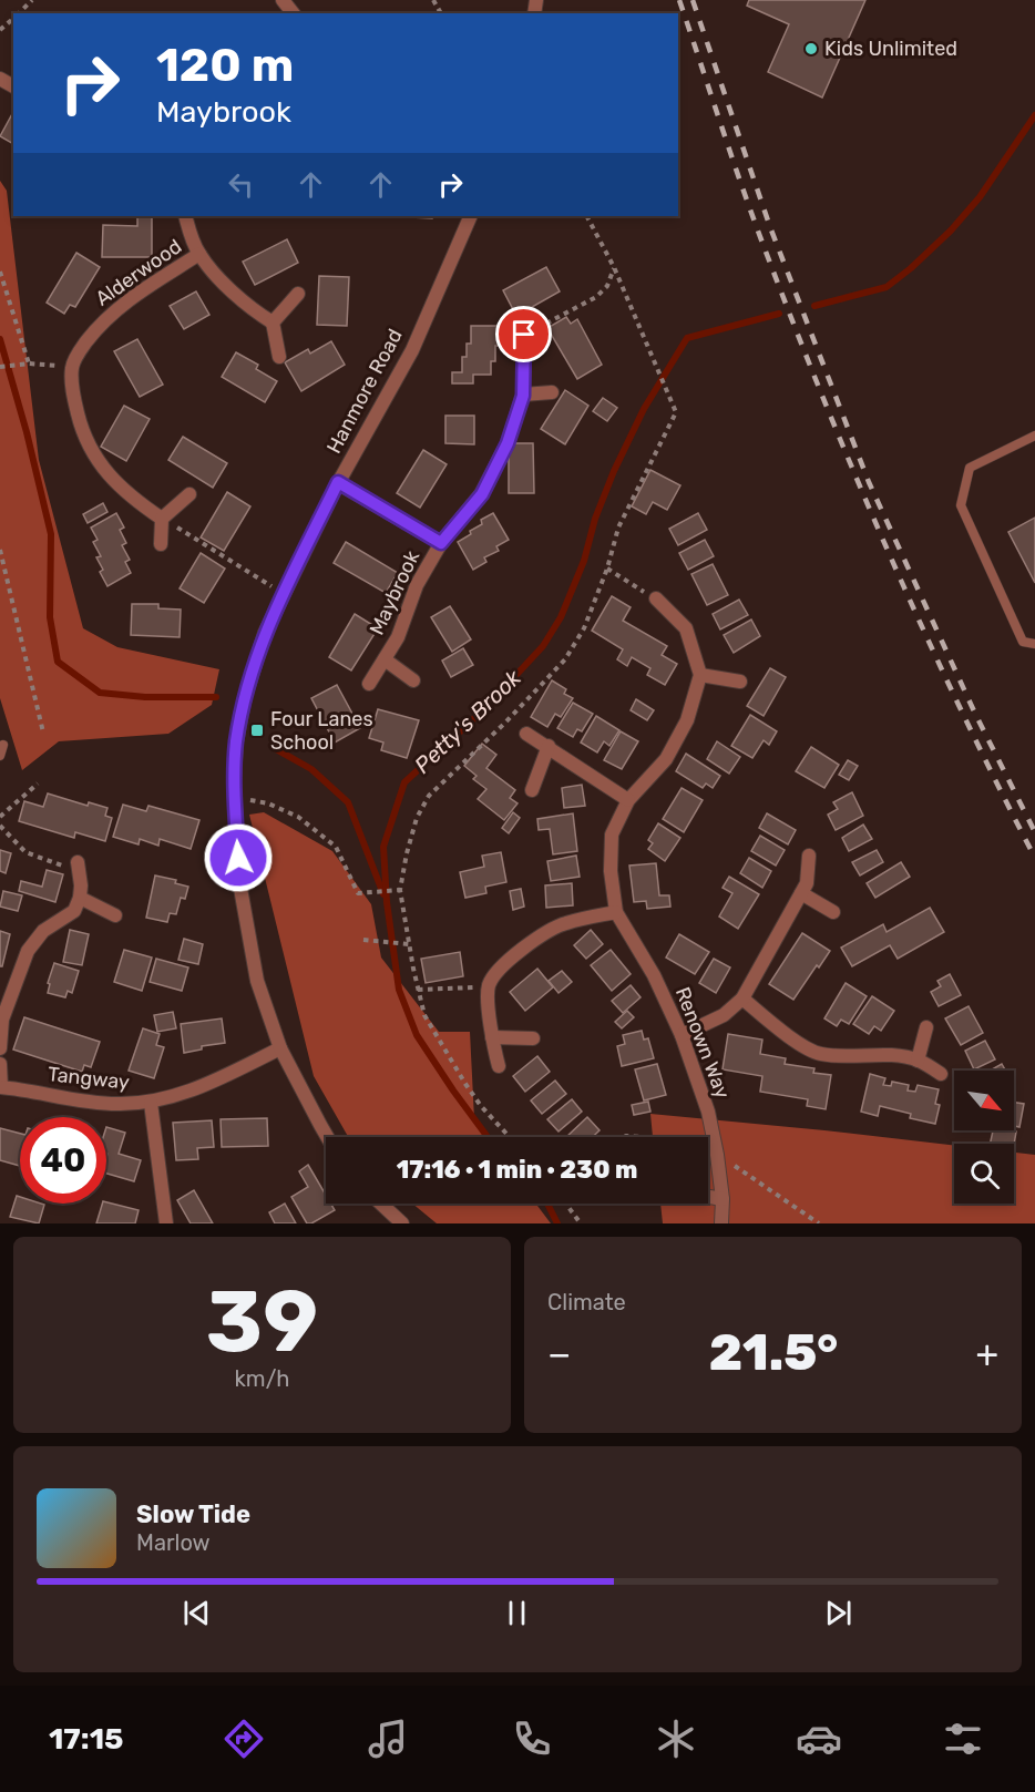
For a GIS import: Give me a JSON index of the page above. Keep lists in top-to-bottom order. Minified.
{"streets":{"street":["Alderwood","Hanmore Road","Maybrook","Renown Way","Tangway"]},"crossings":[["Hanmore Road","Maybrook"],["Hanmore Road","Tangway"]],"water":["Petty's Brook"],"places":{"other":["Kids Unlimited"],"transit":["Four Lanes School"]},"north":"bottom right","page":{"turn":["120 m","Maybrook"],"limit":"40","trip":"17:16 · 1 min · 230 m","tile":[["39","km/h"],"Climate"],"heat":["−","21.5°","+"],"song":["Slow Tide","Marlow"],"tabs":"17:15"}}
